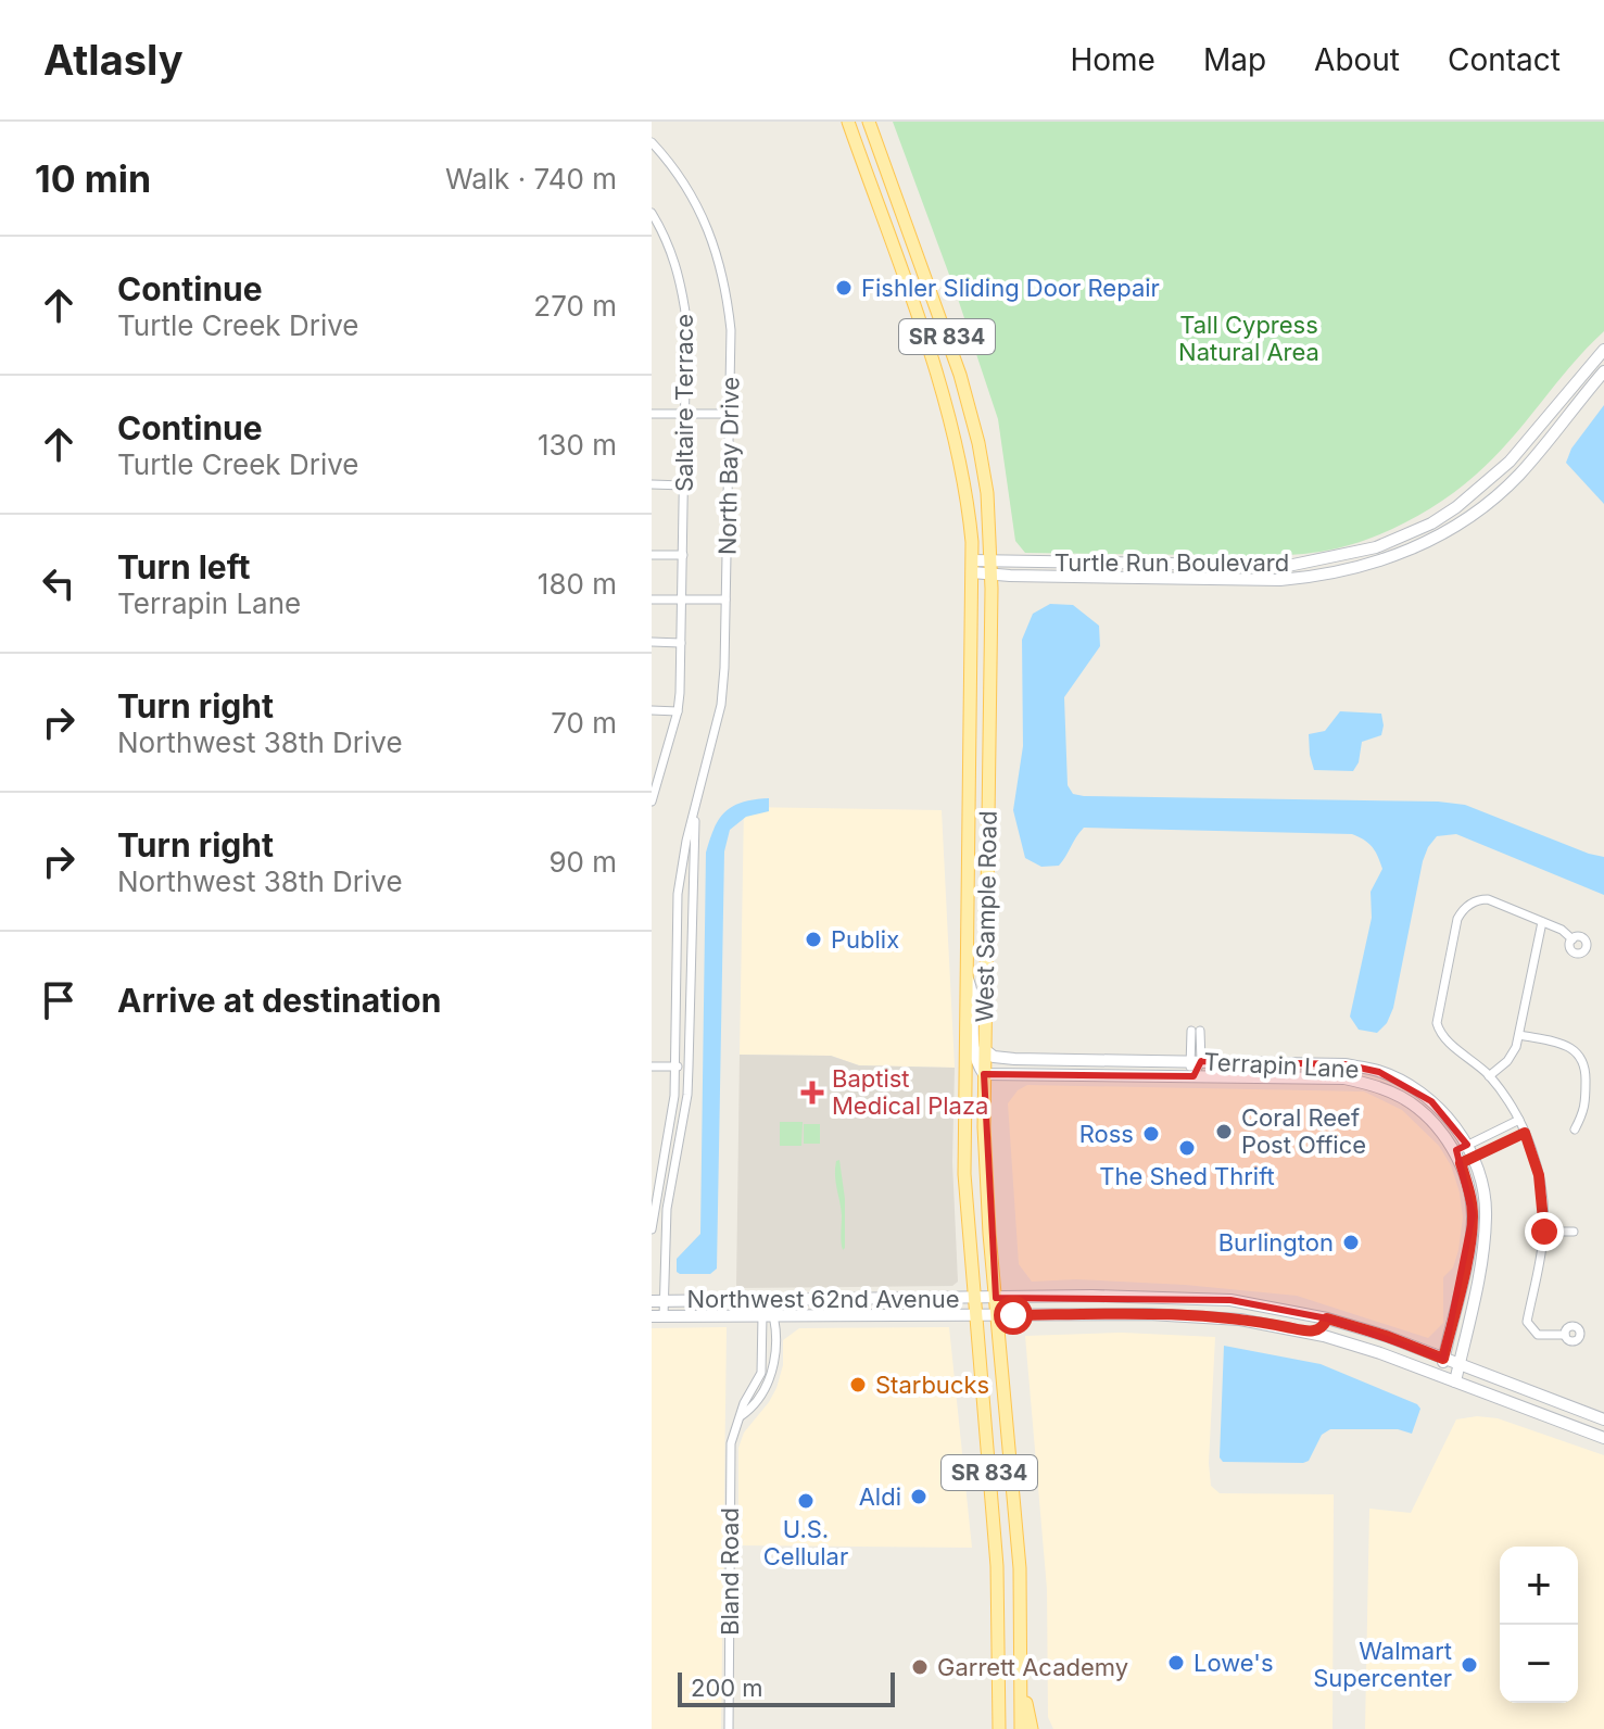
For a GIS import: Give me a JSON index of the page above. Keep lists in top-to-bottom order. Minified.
{"streets":{"main road":["SR 834","West Sample Road"],"street":["Saltaire Terrace","North Bay Drive","Turtle Run Boulevard","Terrapin Lane","Northwest 62nd Avenue","Bland Road"]},"crossings":[["North Bay Drive","Northwest 62nd Avenue"],["Turtle Run Boulevard","West Sample Road"],["West Sample Road","Terrapin Lane"],["West Sample Road","Northwest 62nd Avenue"],["Terrapin Lane","Northwest 62nd Avenue"],["Northwest 62nd Avenue","Bland Road"]],"parks":["Tall Cypress Natural Area"],"places":{"other":["Fishler Sliding Door Repair","Publix","Coral Reef Post Office","Ross","The Shed Thrift","Burlington","Starbucks","Aldi","U.S. Cellular","Lowe's","Walmart Supercenter","Garrett Academy"],"health":["Baptist Medical Plaza"]},"scale_bar":"200 m","page":{"header":"Atlasly","nav":["Home","Map","About","Contact"],"heading":["10 min","Walk · 740 m"],"list":[["Continue","Turtle Creek Drive","270 m"],["Continue","Turtle Creek Drive","130 m"],["Turn left","Terrapin Lane","180 m"],["Turn right","Northwest 38th Drive","70 m"],["Turn right","Northwest 38th Drive","90 m"],"Arrive at destination"],"map_buttons":["+","−"],"scale":"200 m"}}
